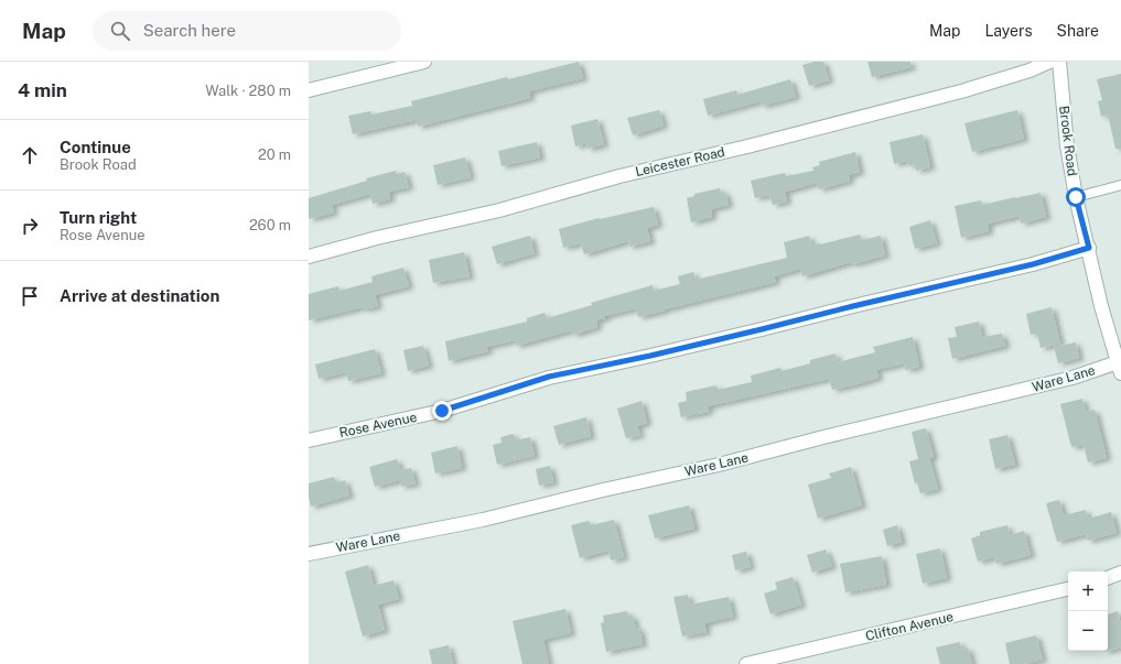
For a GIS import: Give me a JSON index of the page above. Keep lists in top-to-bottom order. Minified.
{"streets":{"street":["Brook Road","Leicester Road","Ware Lane","Rose Avenue","Clifton Avenue"]},"crossings":[["Brook Road","Ware Lane"],["Brook Road","Rose Avenue"]],"page":{"header":"Map","search":"Search here","nav":["Map","Layers","Share"],"heading":["4 min","Walk · 280 m"],"list":[["Continue","Brook Road","20 m"],["Turn right","Rose Avenue","260 m"],"Arrive at destination"],"map_buttons":["+","−"]}}
